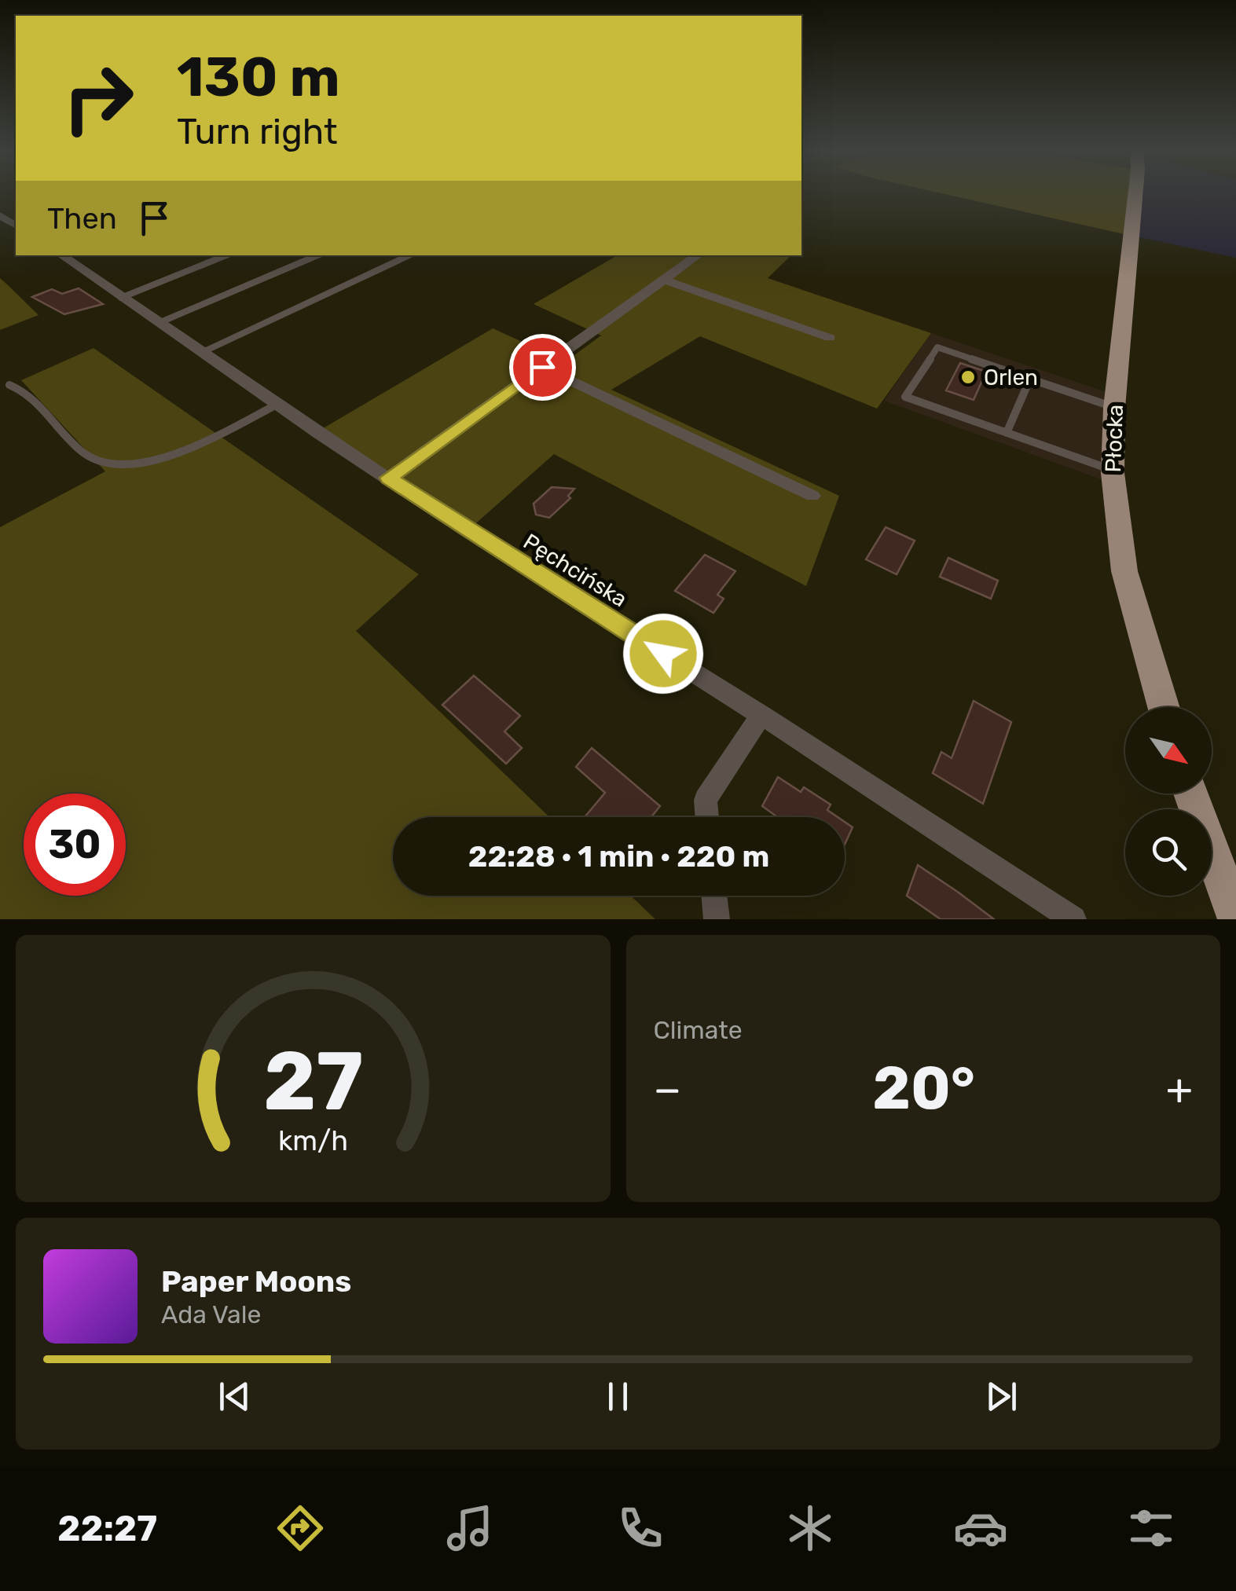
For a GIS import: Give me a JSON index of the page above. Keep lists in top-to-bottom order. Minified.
{"streets":{"main road":["Płocka"],"street":["Pęchcińska"]},"places":["Orlen"],"north":"bottom right","page":{"turn":["130 m","Turn right"],"then":"Then","limit":"30","trip":"22:28 · 1 min · 220 m","tile":"Climate","heat":["−","20°","+"],"song":["Paper Moons","Ada Vale"],"tabs":"22:27","gauge":["27","km/h"]}}
